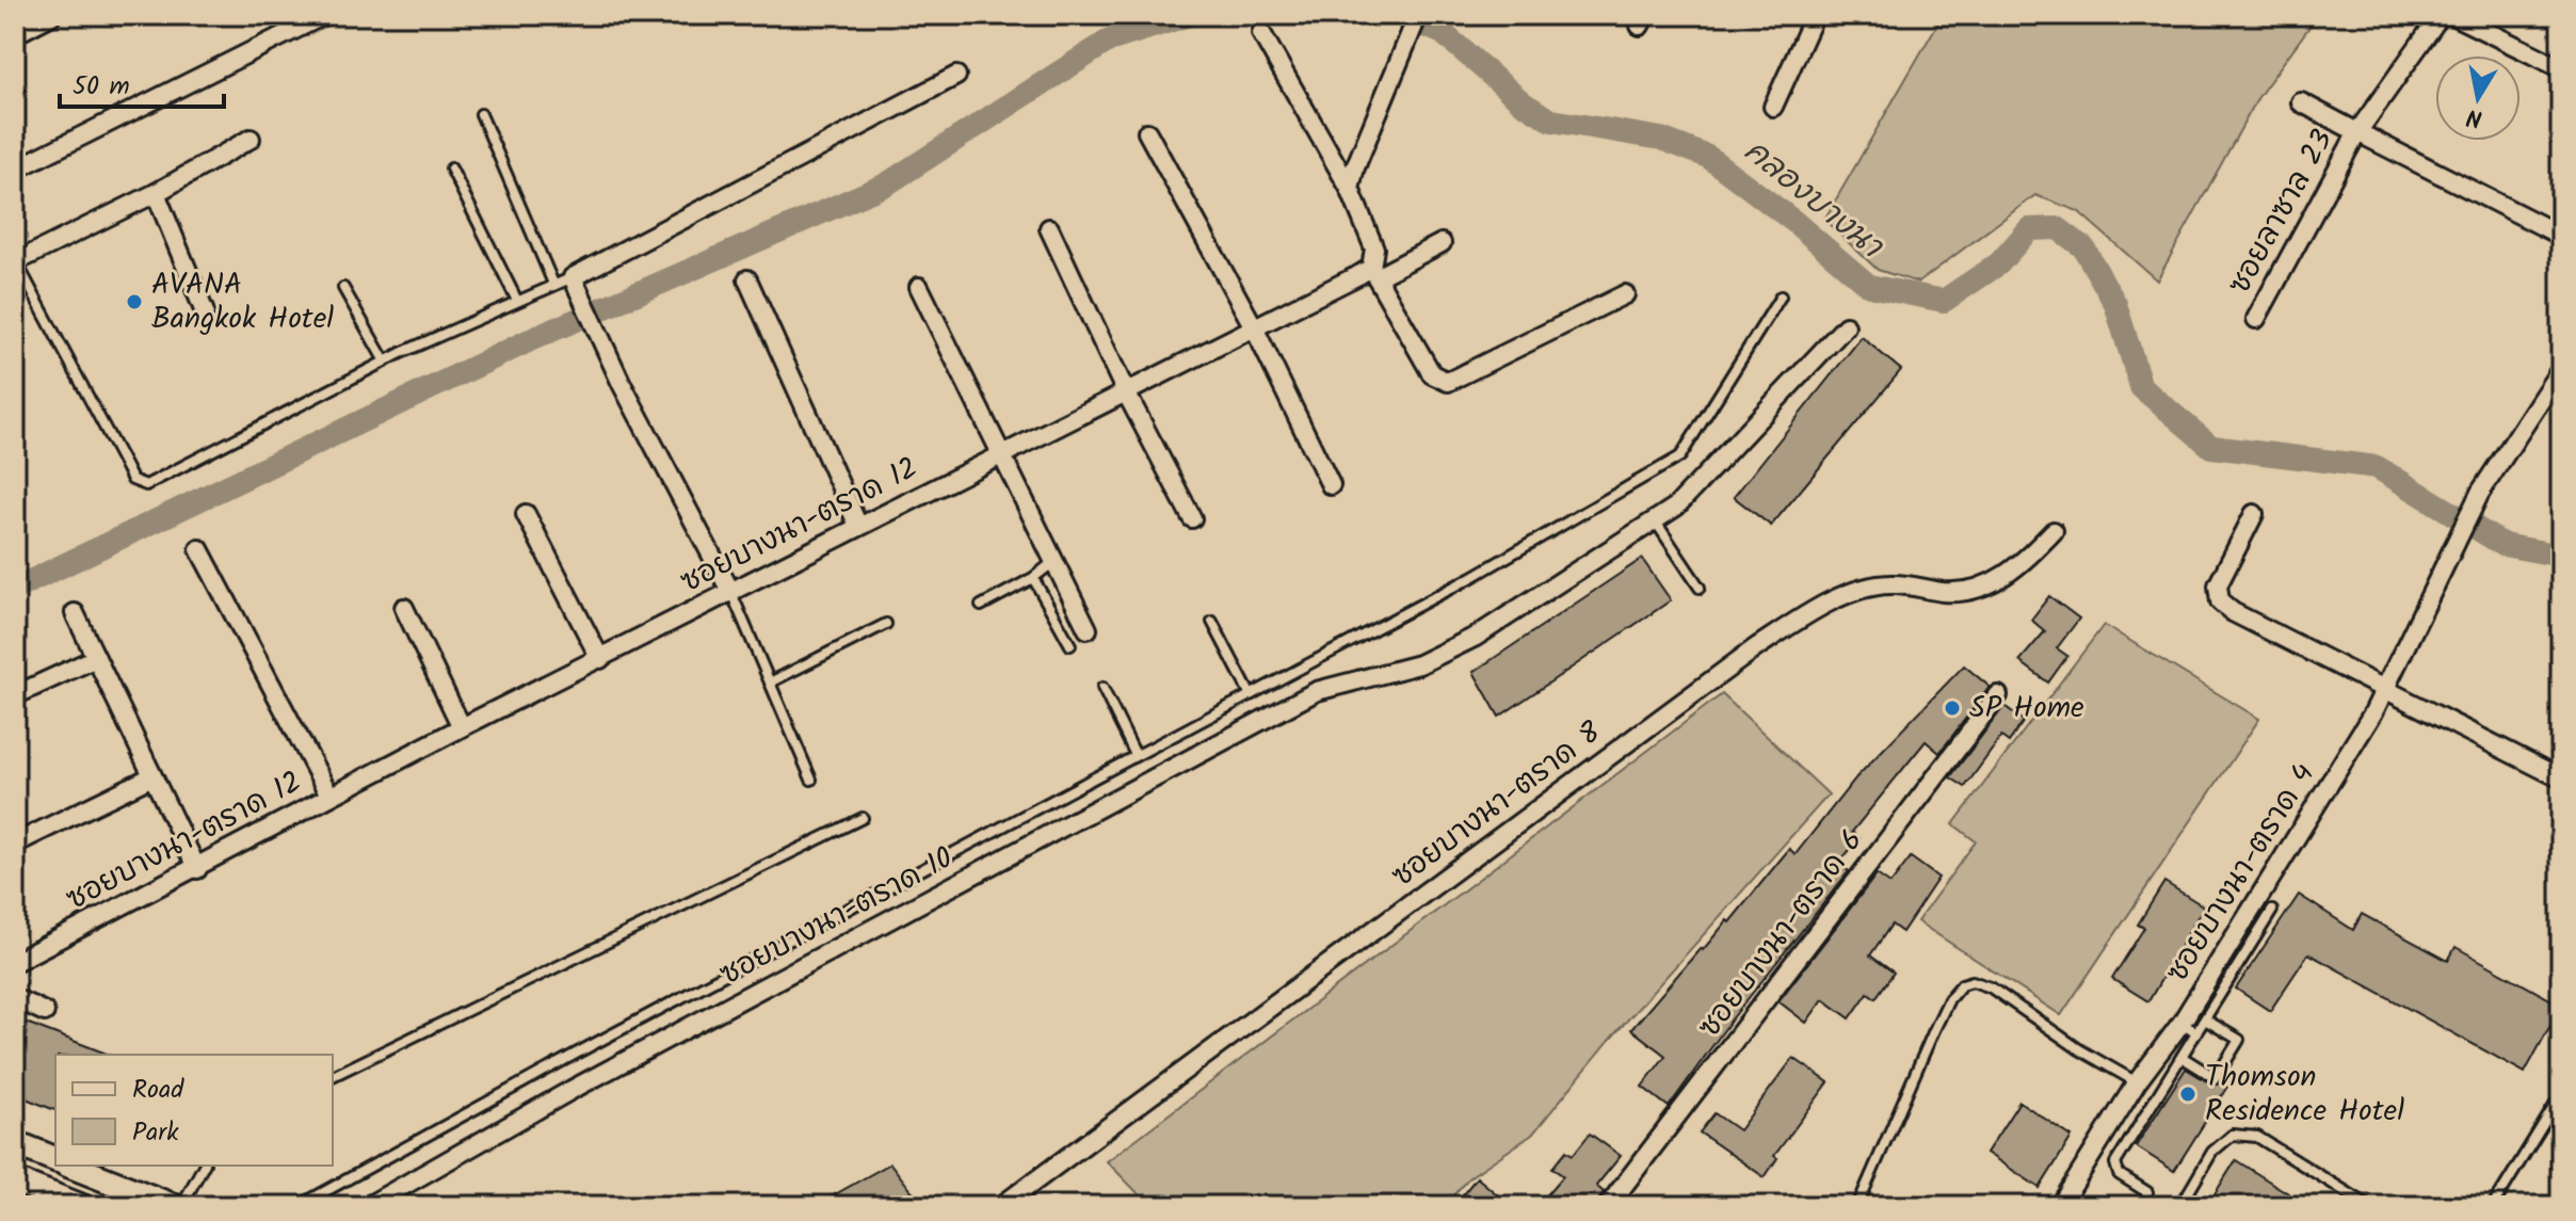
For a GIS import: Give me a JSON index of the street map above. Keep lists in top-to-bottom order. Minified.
{"streets":{"street":["ซอยลาซาล 23","ซอยบางนา-ตราด 12","ซอยบางนา-ตราด 8","ซอยบางนา-ตราด 4","ซอยบางนา-ตราด 10","ซอยบางนา-ตราด 6"]},"water":["คลองบางนา"],"places":["AVANA Bangkok Hotel","SP Home","Thomson Residence Hotel"],"legend":["Road","Park"],"scale_bar":"50 m","north":"bottom"}
